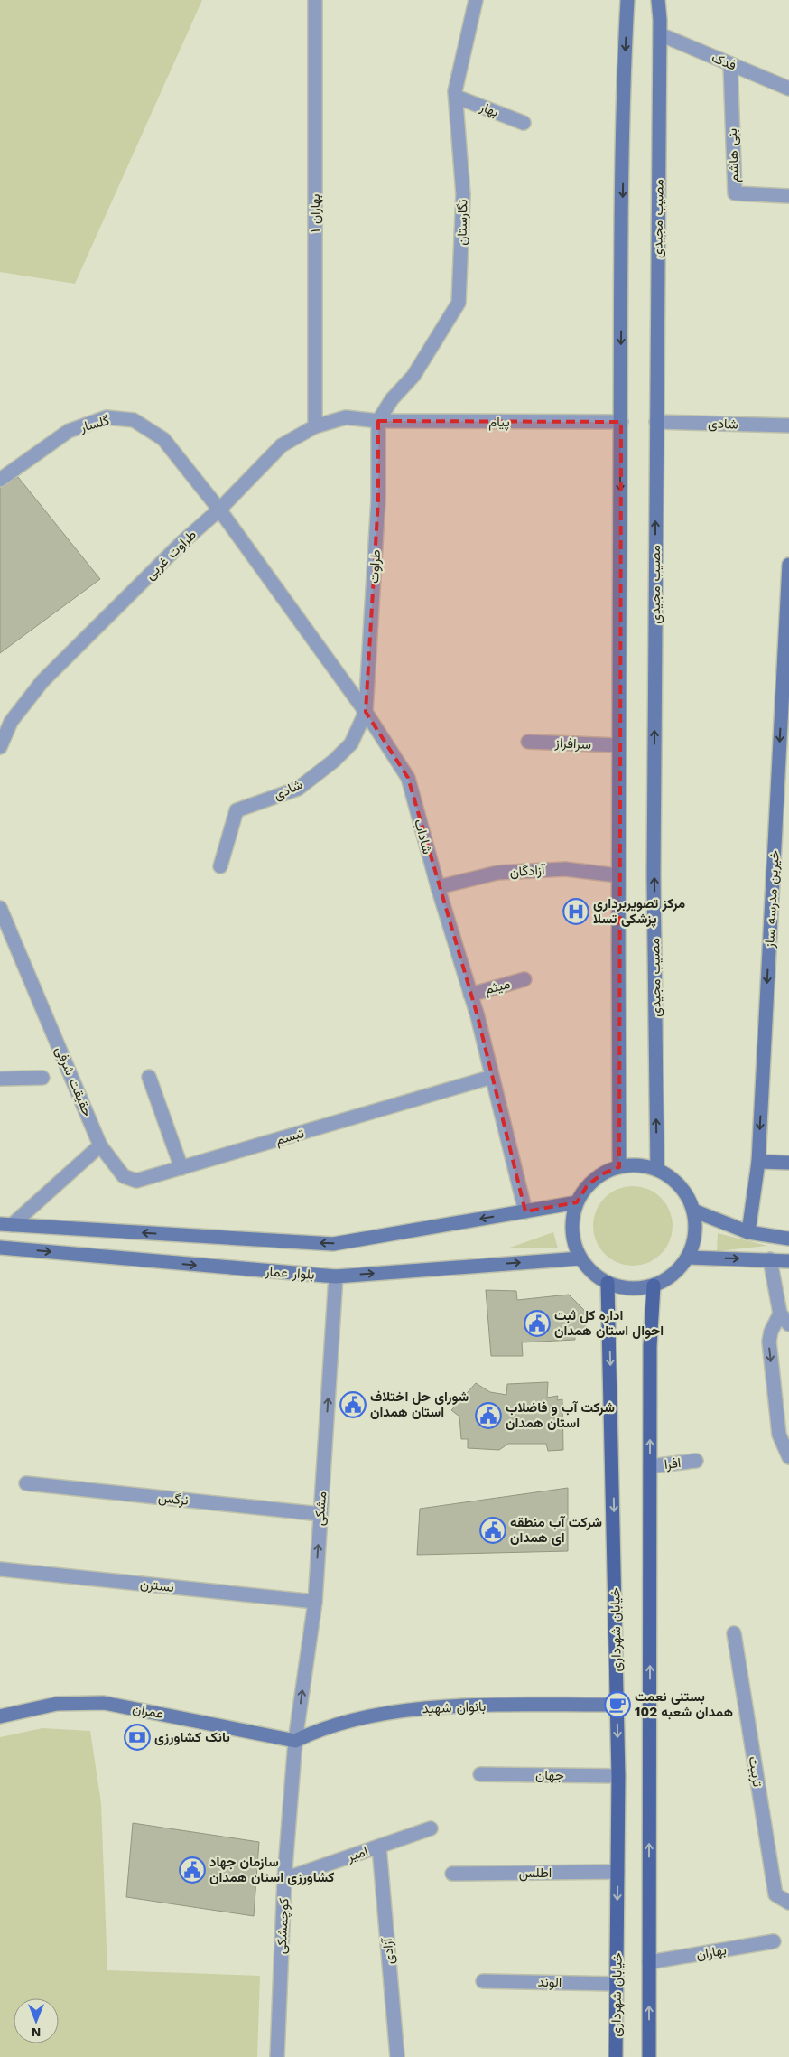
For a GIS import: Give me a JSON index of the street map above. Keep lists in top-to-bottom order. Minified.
{"streets":{"main road":["مصیب مجیدی","خیرین مدرسه ساز","بلوار عمار","خیابان شهرداری","بانوان شهید","عمران"],"street":["فدک","بهار","بنی هاشم","بهاران ۱","نگارستان","پیام","گلسار","شادی","طراوت غربی","طراوت","سرافراز","شاداب","آزادگان","میثم","حقیقت شرفی","تبسم","افرا","نرگس","مشکی","نسترن","تربیت","جهان","امیر","اطلس","کوچمشکی","آزادی","بهاران","الوند"]},"crossings":[["فدک","بنی هاشم"],["فدک","مصیب مجیدی"],["بهار","نگارستان"],["بهاران ۱","طراوت غربی"],["مصیب مجیدی","شادی"],["مصیب مجیدی","بلوار عمار"],["مصیب مجیدی","خیابان شهرداری"],["نگارستان","پیام"],["نگارستان","طراوت غربی"],["نگارستان","طراوت"],["پیام","طراوت غربی"],["پیام","طراوت"],["گلسار","طراوت غربی"],["گلسار","شاداب"],["شادی","طراوت"],["شادی","شاداب"],["طراوت غربی","طراوت"],["طراوت غربی","شاداب"],["طراوت","شاداب"],["شاداب","آزادگان"],["شاداب","میثم"],["شاداب","تبسم"],["حقیقت شرفی","تبسم"],["بلوار عمار","مشکی"],["بلوار عمار","خیابان شهرداری"],["نرگس","مشکی"],["مشکی","نسترن"],["مشکی","بانوان شهید"],["مشکی","عمران"],["مشکی","کوچمشکی"],["خیابان شهرداری","بانوان شهید"],["خیابان شهرداری","جهان"],["خیابان شهرداری","اطلس"],["خیابان شهرداری","الوند"],["بانوان شهید","عمران"],["بانوان شهید","کوچمشکی"],["عمران","کوچمشکی"],["امیر","کوچمشکی"],["امیر","آزادی"]],"one_way":["خیرین مدرسه ساز","مشکی"],"places":{"hospital":["مرکز تصویربرداری پزشکی تسلا"],"public building":["اداره کل ثبت احوال استان همدان","شوراى حل اختلاف استان همدان","شرکت آب و فاضلاب استان همدان","شرکت آب منطقه ای همدان","سازمان جهاد کشاورزی استان همدان"],"cafe":["بستنی نعمت همدان شعبه 102"],"bank":["بانک کشاورزی"]},"north":"bottom"}
